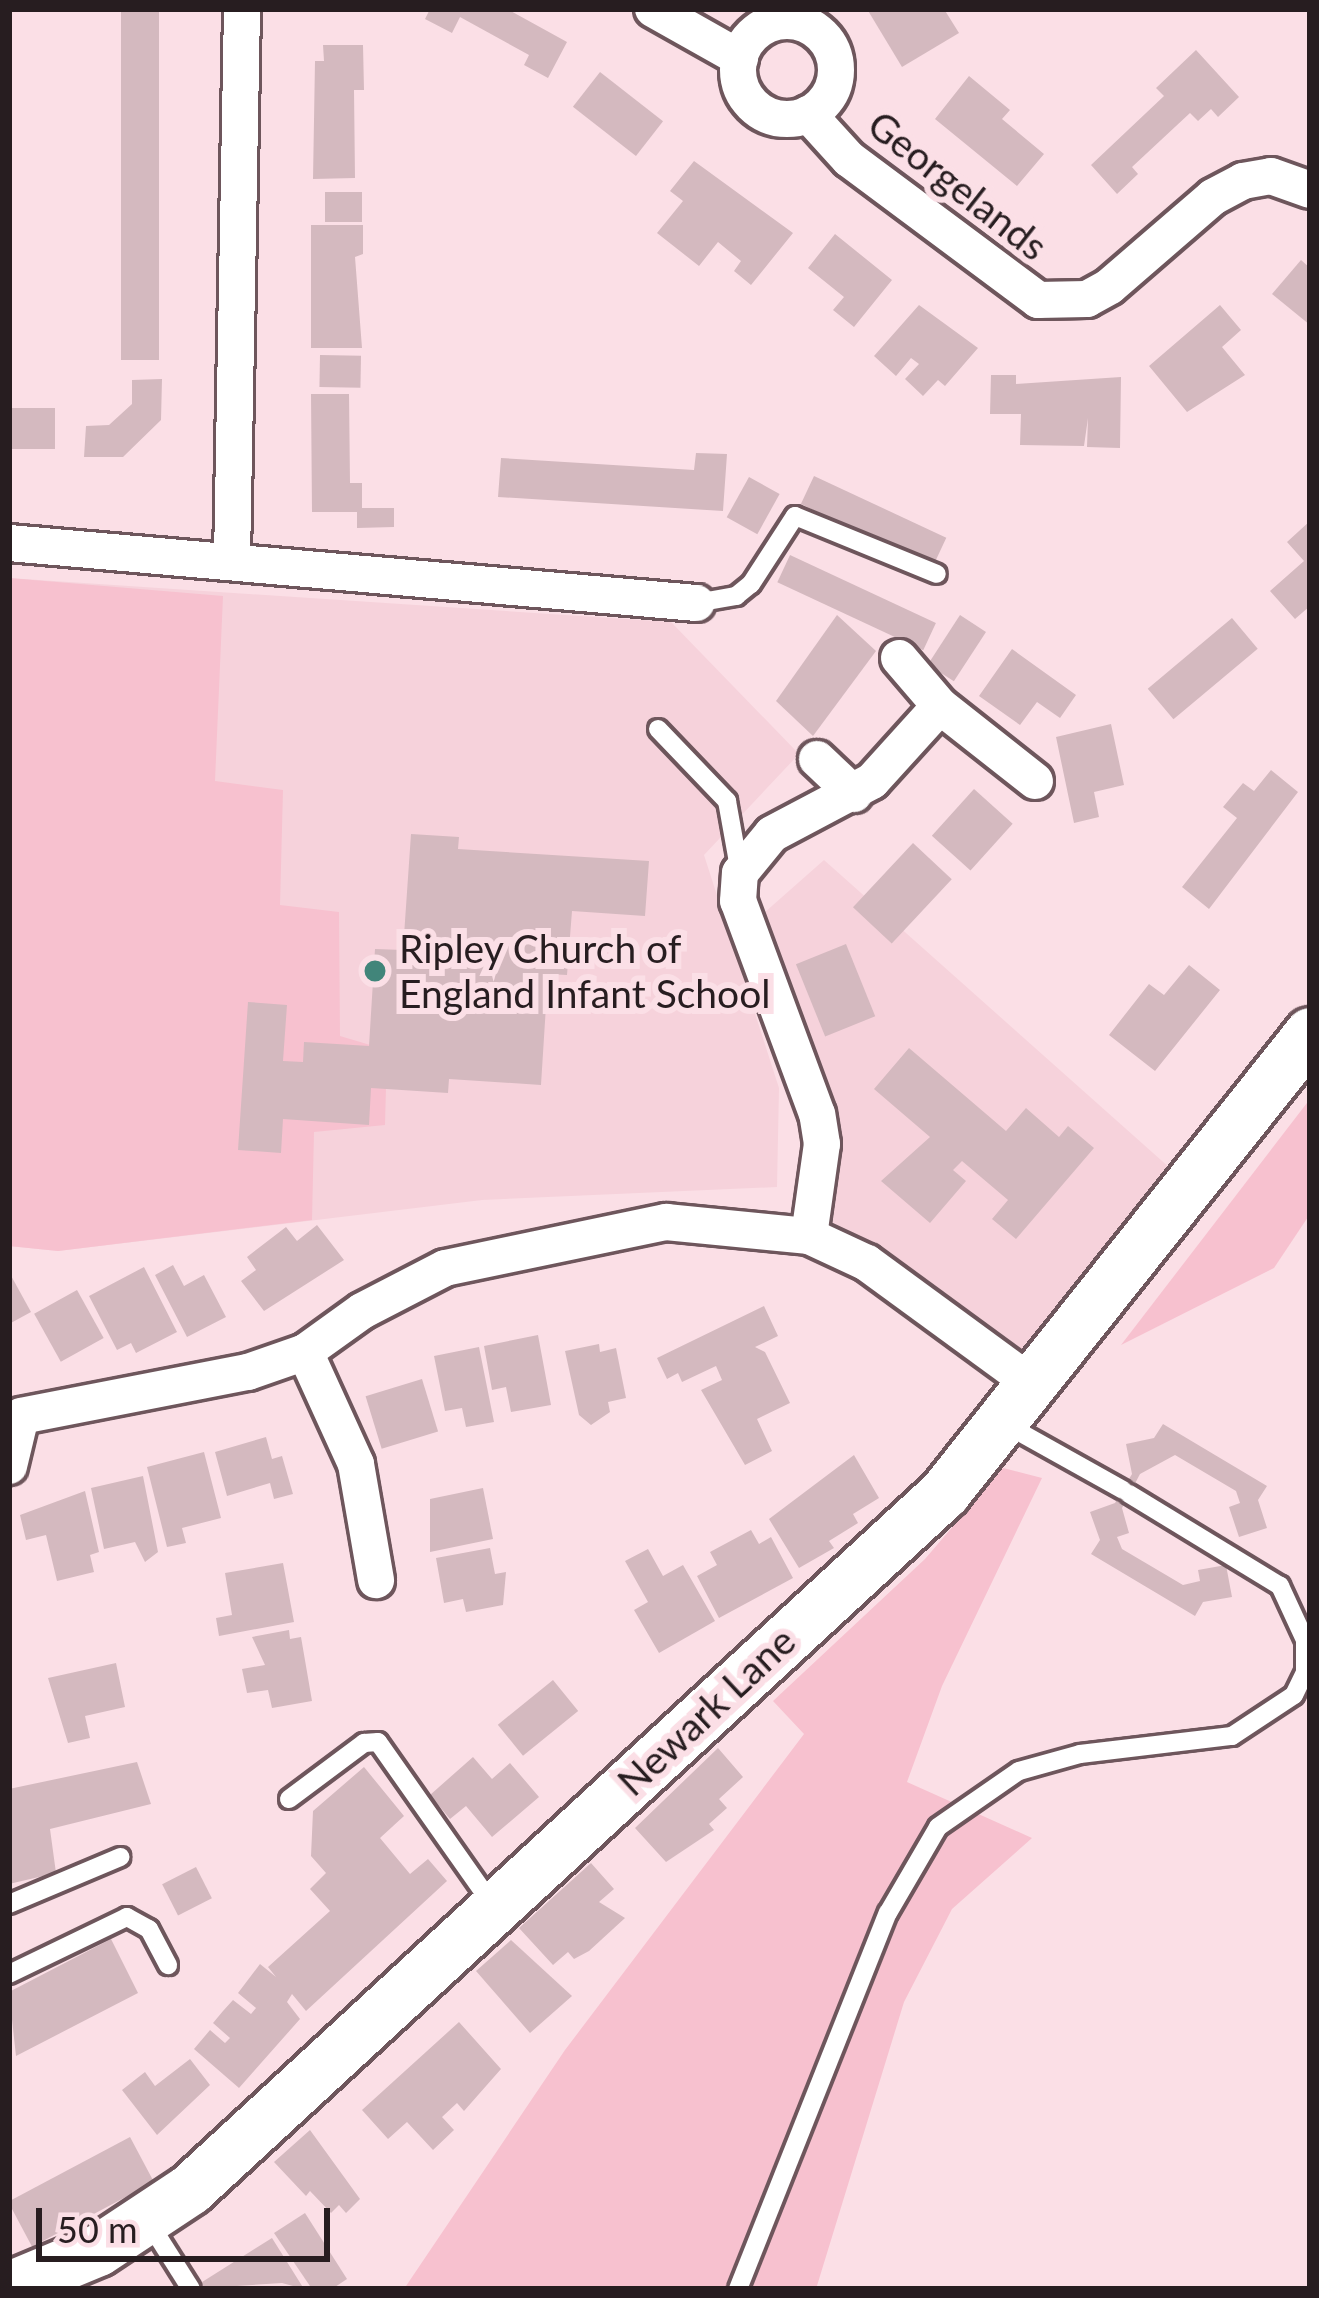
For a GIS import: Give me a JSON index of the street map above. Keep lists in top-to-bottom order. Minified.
{"streets":{"main road":["Newark Lane"],"street":["Georgelands"]},"places":["Ripley Church of England Infant School"],"scale_bar":"50 m"}
